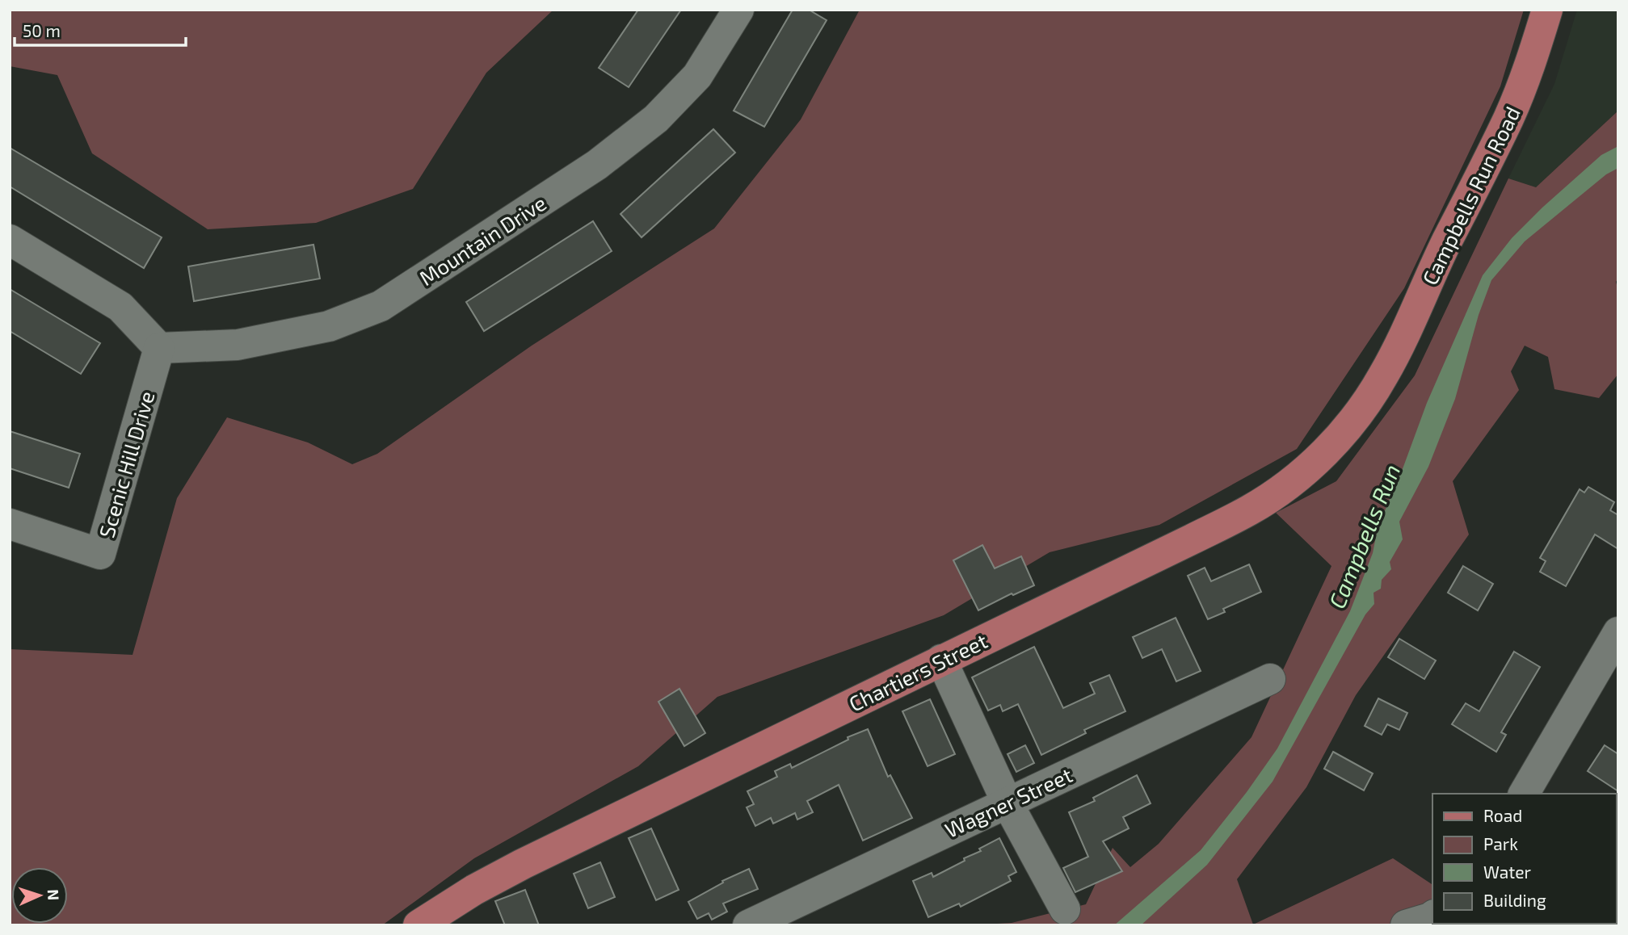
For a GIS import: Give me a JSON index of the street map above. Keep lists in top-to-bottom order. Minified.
{"streets":{"main road":["Campbells Run Road","Chartiers Street"],"street":["Mountain Drive","Scenic Hill Drive","Wagner Street"]},"crossings":[["Campbells Run Road","Chartiers Street"],["Mountain Drive","Scenic Hill Drive"]],"water":["Campbells Run"],"legend":["Road","Park","Water","Building"],"scale_bar":"50 m","north":"right"}
